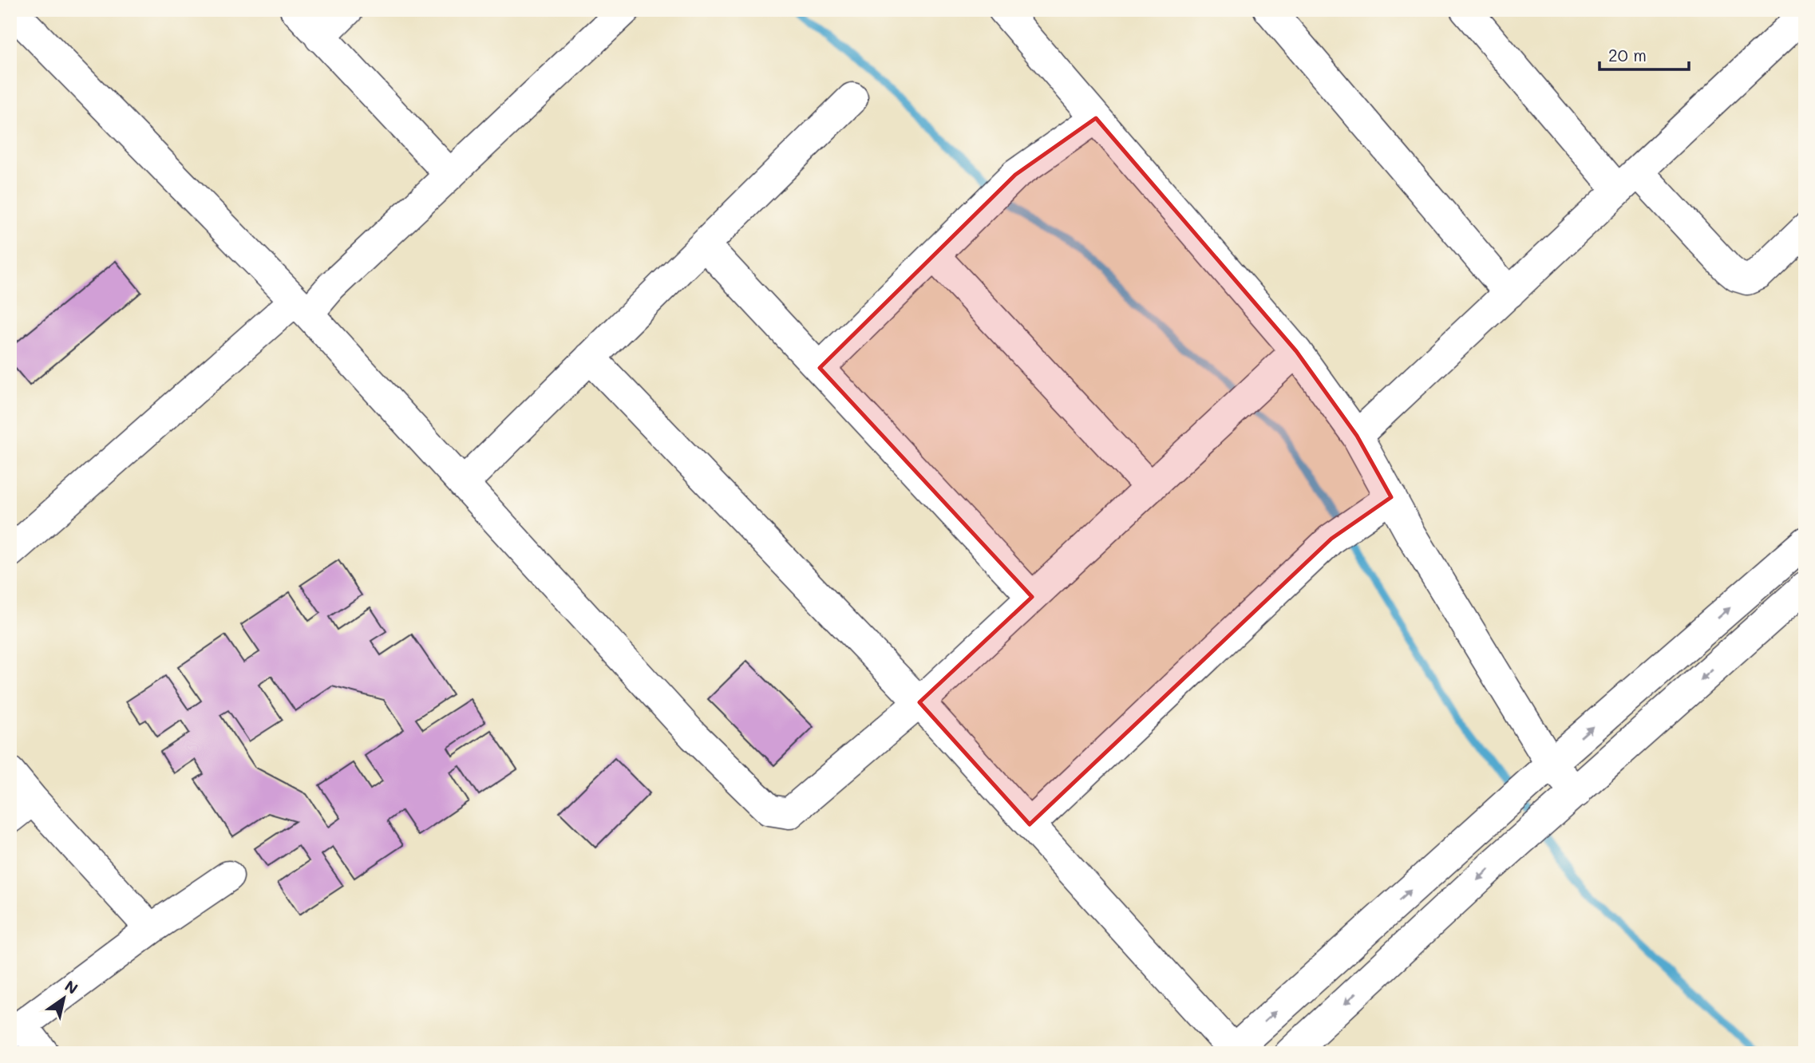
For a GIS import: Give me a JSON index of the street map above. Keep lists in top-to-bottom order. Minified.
{"scale_bar":"20 m","north":"top right"}
